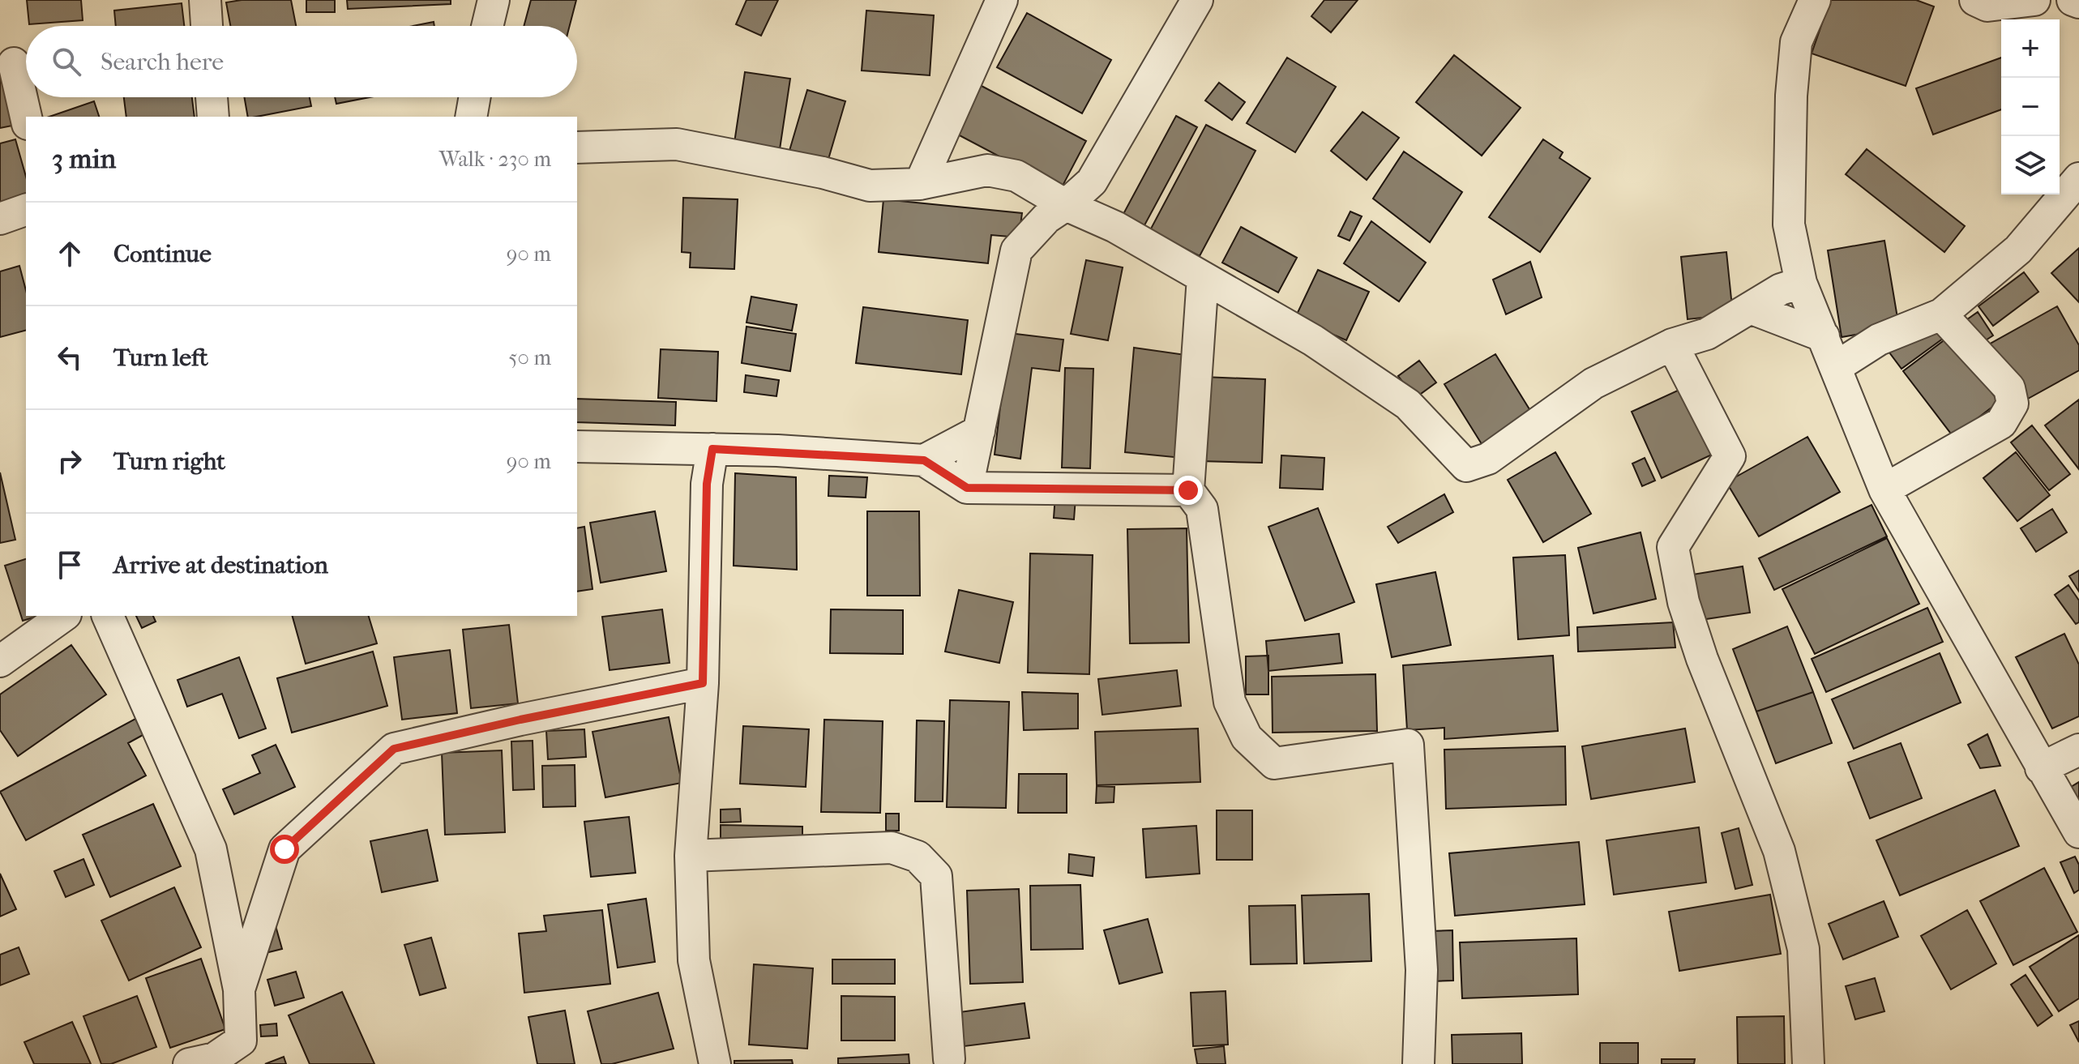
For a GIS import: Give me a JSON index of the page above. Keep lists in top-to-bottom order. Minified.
{"page":{"map_buttons":["+","−"],"search":"Search here","heading":["3 min","Walk · 230 m"],"list":[["Continue","90 m"],["Turn left","50 m"],["Turn right","90 m"],"Arrive at destination"]}}
